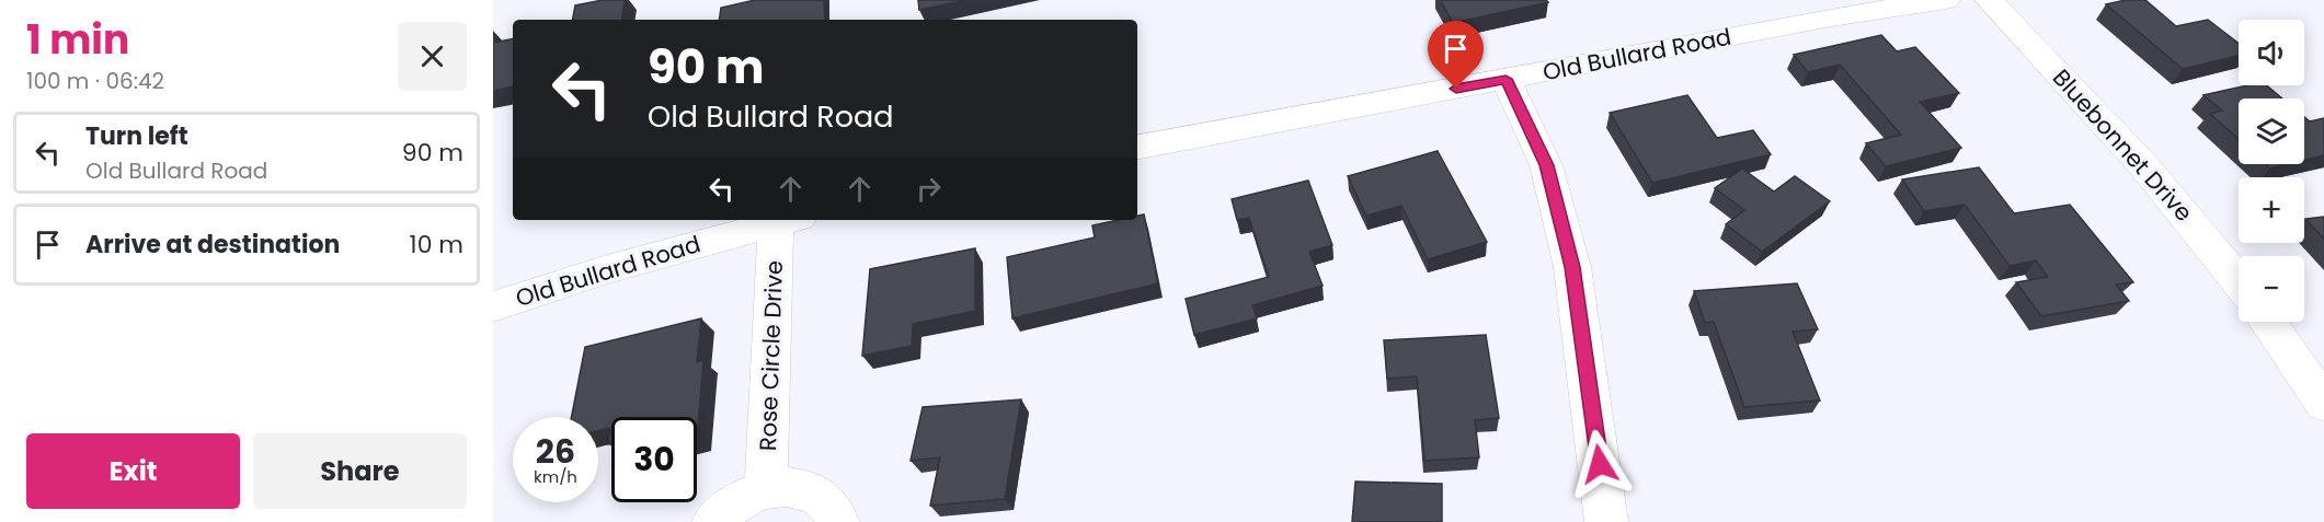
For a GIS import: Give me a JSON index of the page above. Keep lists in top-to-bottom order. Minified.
{"streets":{"street":["Old Bullard Road","Bluebonnet Drive","Rose Circle Drive"]},"crossings":[["Old Bullard Road","Rose Circle Drive"]],"page":{"heading":["1 min","100 m · 06:42"],"map_buttons":["+","−"],"turn":["90 m","Old Bullard Road"],"list":[{"name":"Turn left","note":"Old Bullard Road","value":"90 m"},{"name":"Arrive at destination","value":"10 m"}],"speed":"26 km/h","limit":"30","buttons":["Exit","Share"]}}
